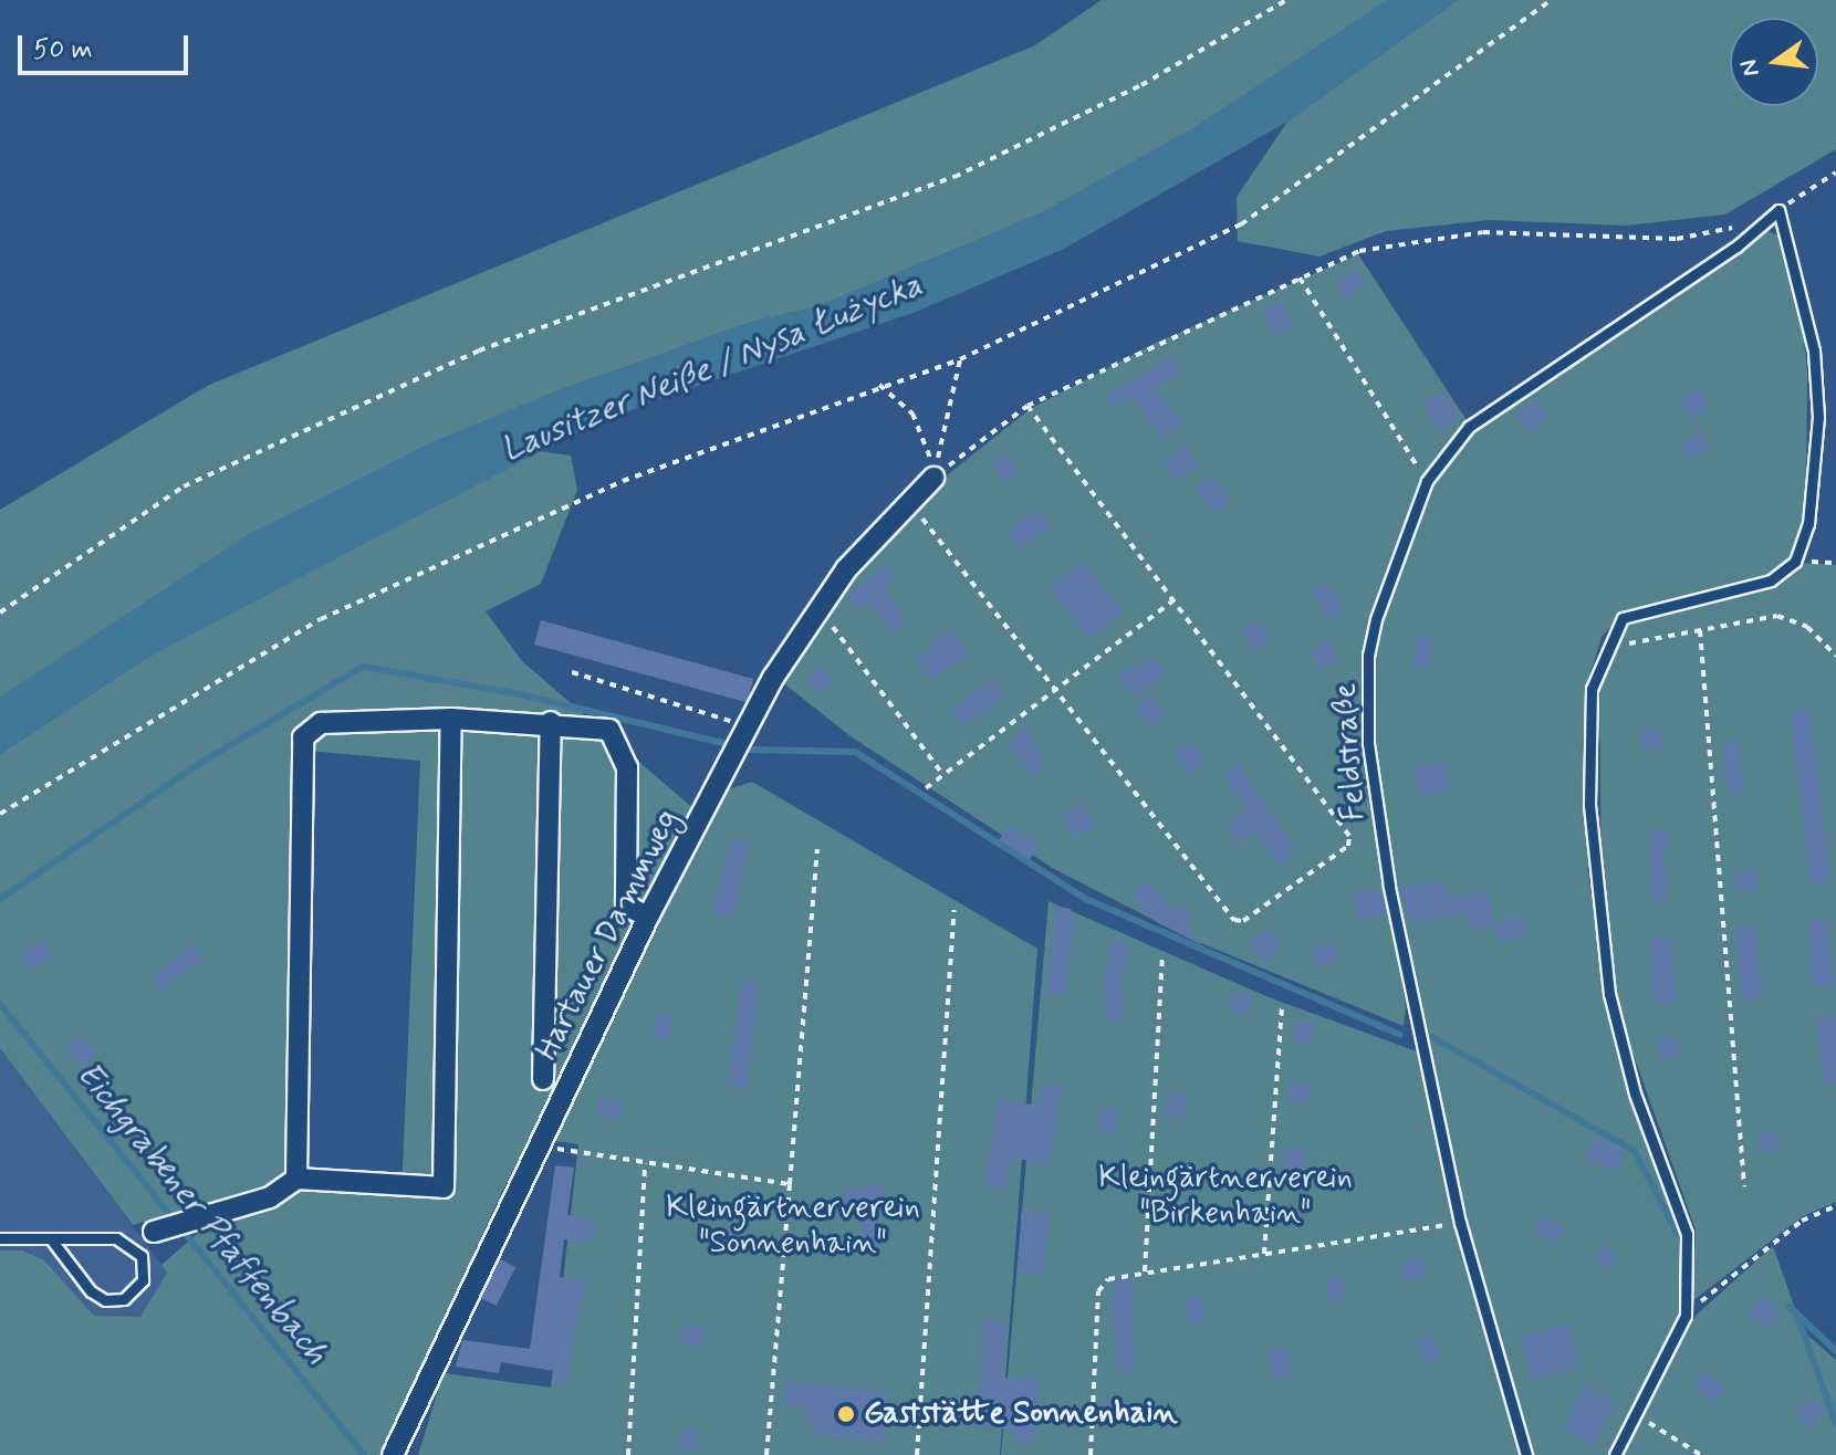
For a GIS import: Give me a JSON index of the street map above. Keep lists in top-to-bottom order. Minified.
{"streets":{"street":["Hartauer Dammweg"],"lane":["Feldstraße"]},"water":["Lausitzer Neiße / Nysa Łużycka","Eichgrabener Pfaffenbach"],"parks":["Kleingärtnerverein \"Birkenhain\"","Kleingärtnerverein \"Sonnenhain\""],"places":["Gaststätte Sonnenhain"],"scale_bar":"50 m","north":"left"}
